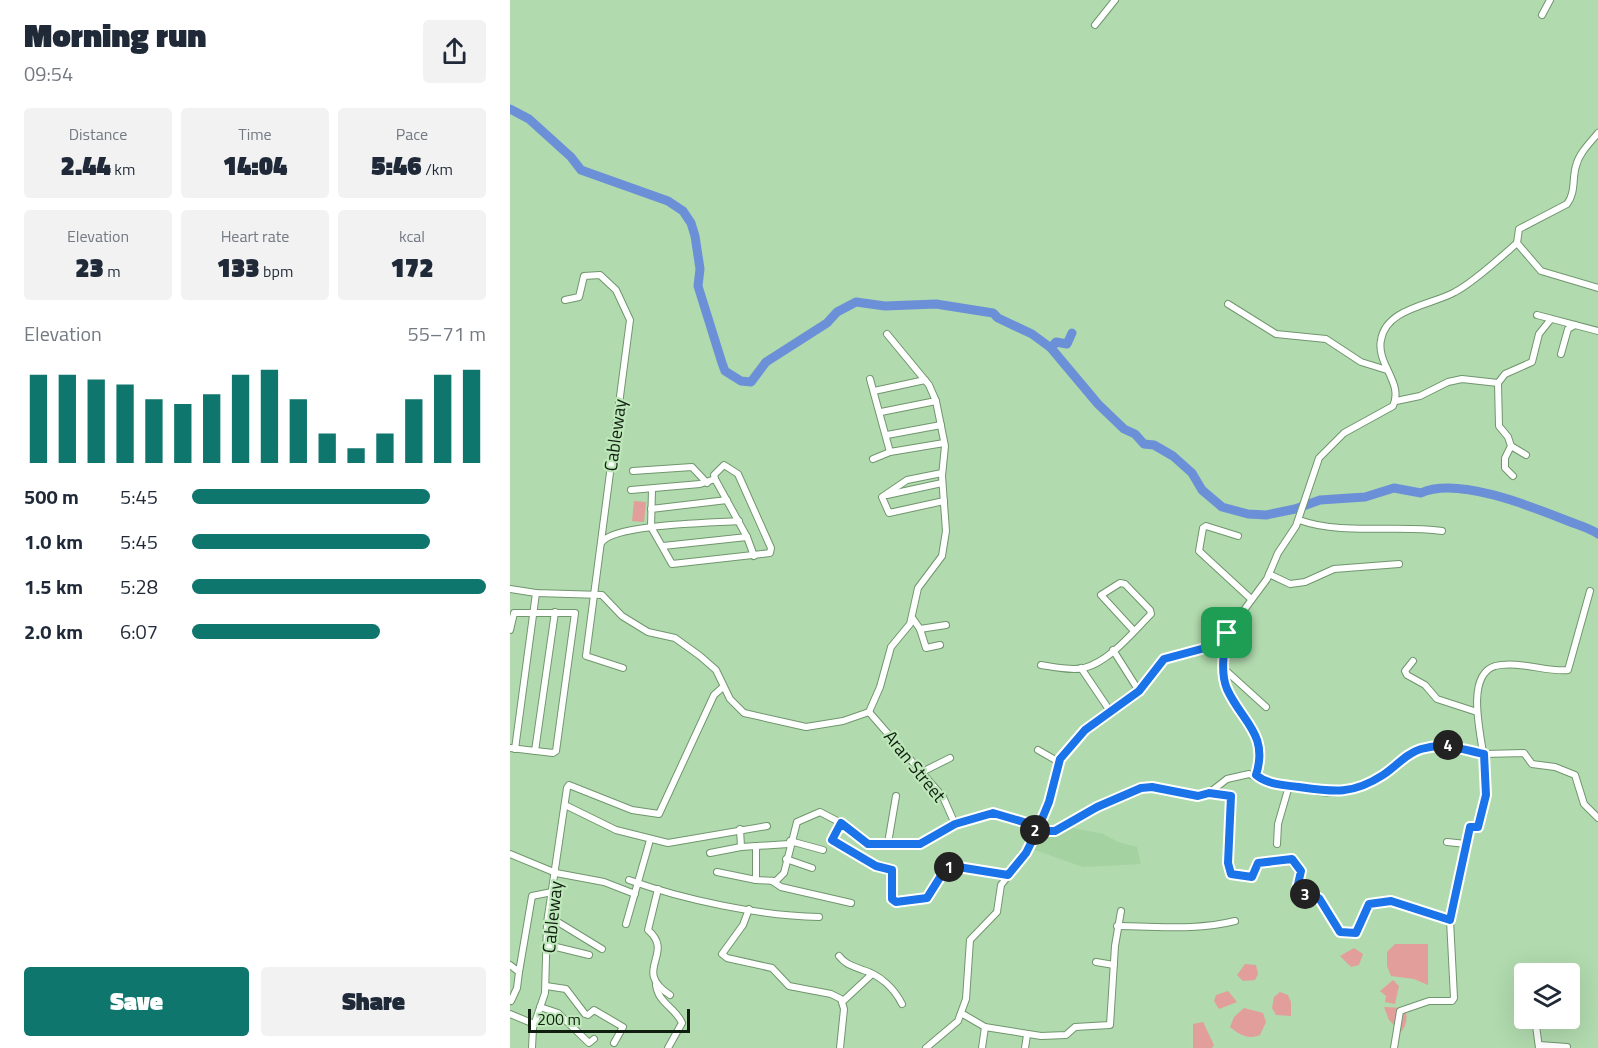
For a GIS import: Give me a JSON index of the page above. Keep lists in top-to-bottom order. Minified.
{"streets":{"street":["Cableway","Aran Street"]},"scale_bar":"200 m","page":{"heading":["Morning run","09:54"],"stats":[["Distance","2.44 km"],["Time","14:04"],["Pace","5:46 /km"],["Elevation","23 m"],["Heart rate","133 bpm"],["kcal","172"]],"chart":["Elevation","55–71 m"],"list":[{"name":"500 m","note":"5:45"},{"name":"1.0 km","note":"5:45"},{"name":"1.5 km","note":"5:28"},{"name":"2.0 km","note":"6:07"}],"pins":["4","2","1","3"],"buttons":["Save","Share"],"scale":"200 m"}}
